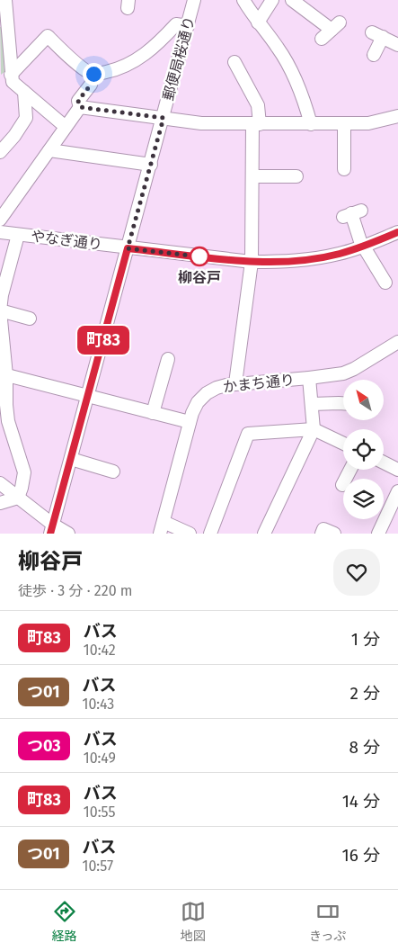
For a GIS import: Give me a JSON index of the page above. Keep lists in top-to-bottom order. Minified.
{"streets":{"street":["郵便局桜通り","やなぎ通り","かまち通り"]},"crossings":[["郵便局桜通り","やなぎ通り"]],"places":["柳谷戸"],"lines":["bus line 町83"],"north":"top left","page":{"on_map":"町83","heading":["柳谷戸","徒歩 · 3 分 · 220 m"],"list":[{"mark":"町83","name":"バス","note":"10:42","value":"1 分"},{"mark":"つ01","name":"バス","note":"10:43","value":"2 分"},{"mark":"つ03","name":"バス","note":"10:49","value":"8 分"},{"mark":"町83","name":"バス","note":"10:55","value":"14 分"},{"mark":"つ01","name":"バス","note":"10:57","value":"16 分"}],"tabs":["経路","地図","きっぷ"]}}
